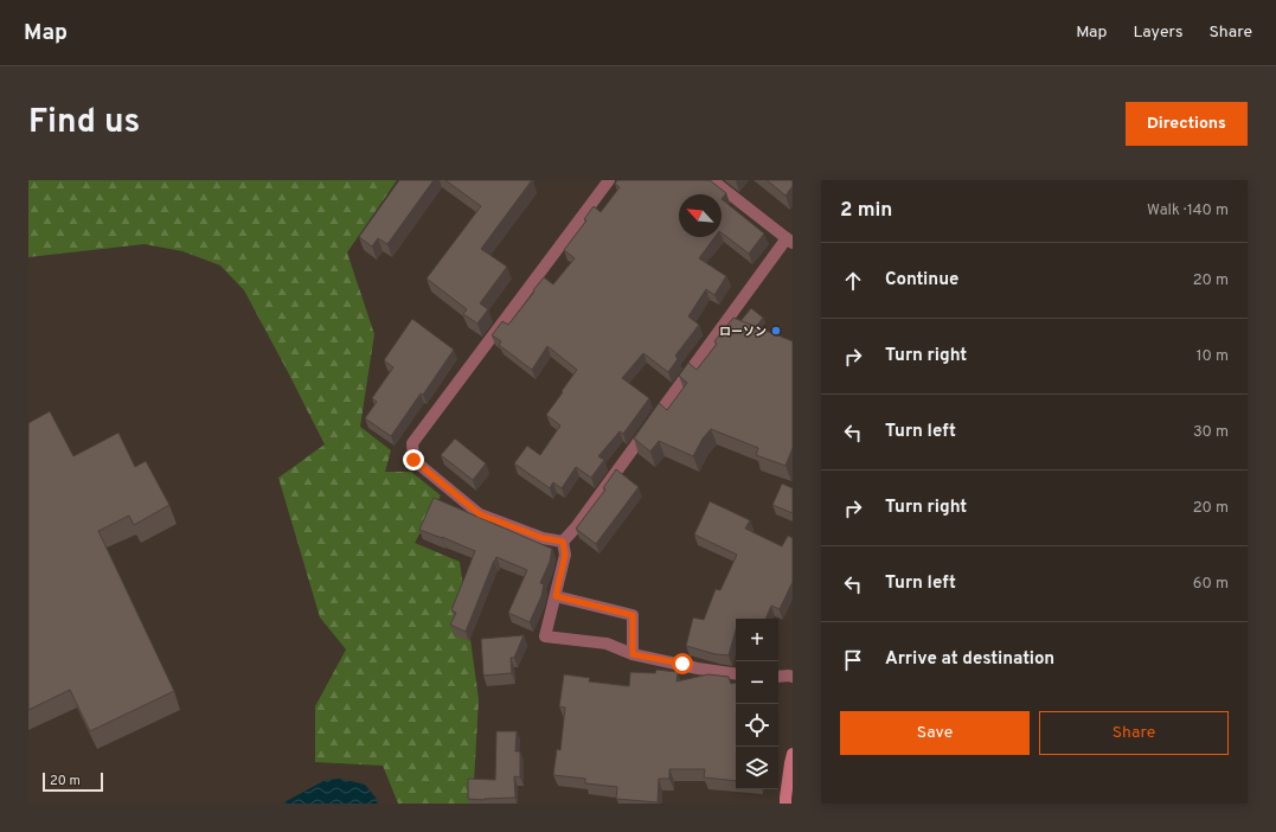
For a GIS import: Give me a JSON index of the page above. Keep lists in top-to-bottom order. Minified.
{"places":["ローソン"],"scale_bar":"20 m","north":"top left","page":{"header":"Map","nav":["Map","Layers","Share"],"title":"Find us","buttons":["Directions",["Save","Share"]],"heading":["2 min","Walk · 140 m"],"list":[["Continue","20 m"],["Turn right","10 m"],["Turn left","30 m"],["Turn right","20 m"],["Turn left","60 m"],"Arrive at destination"],"map_buttons":["+","−"],"scale":"20 m"}}
